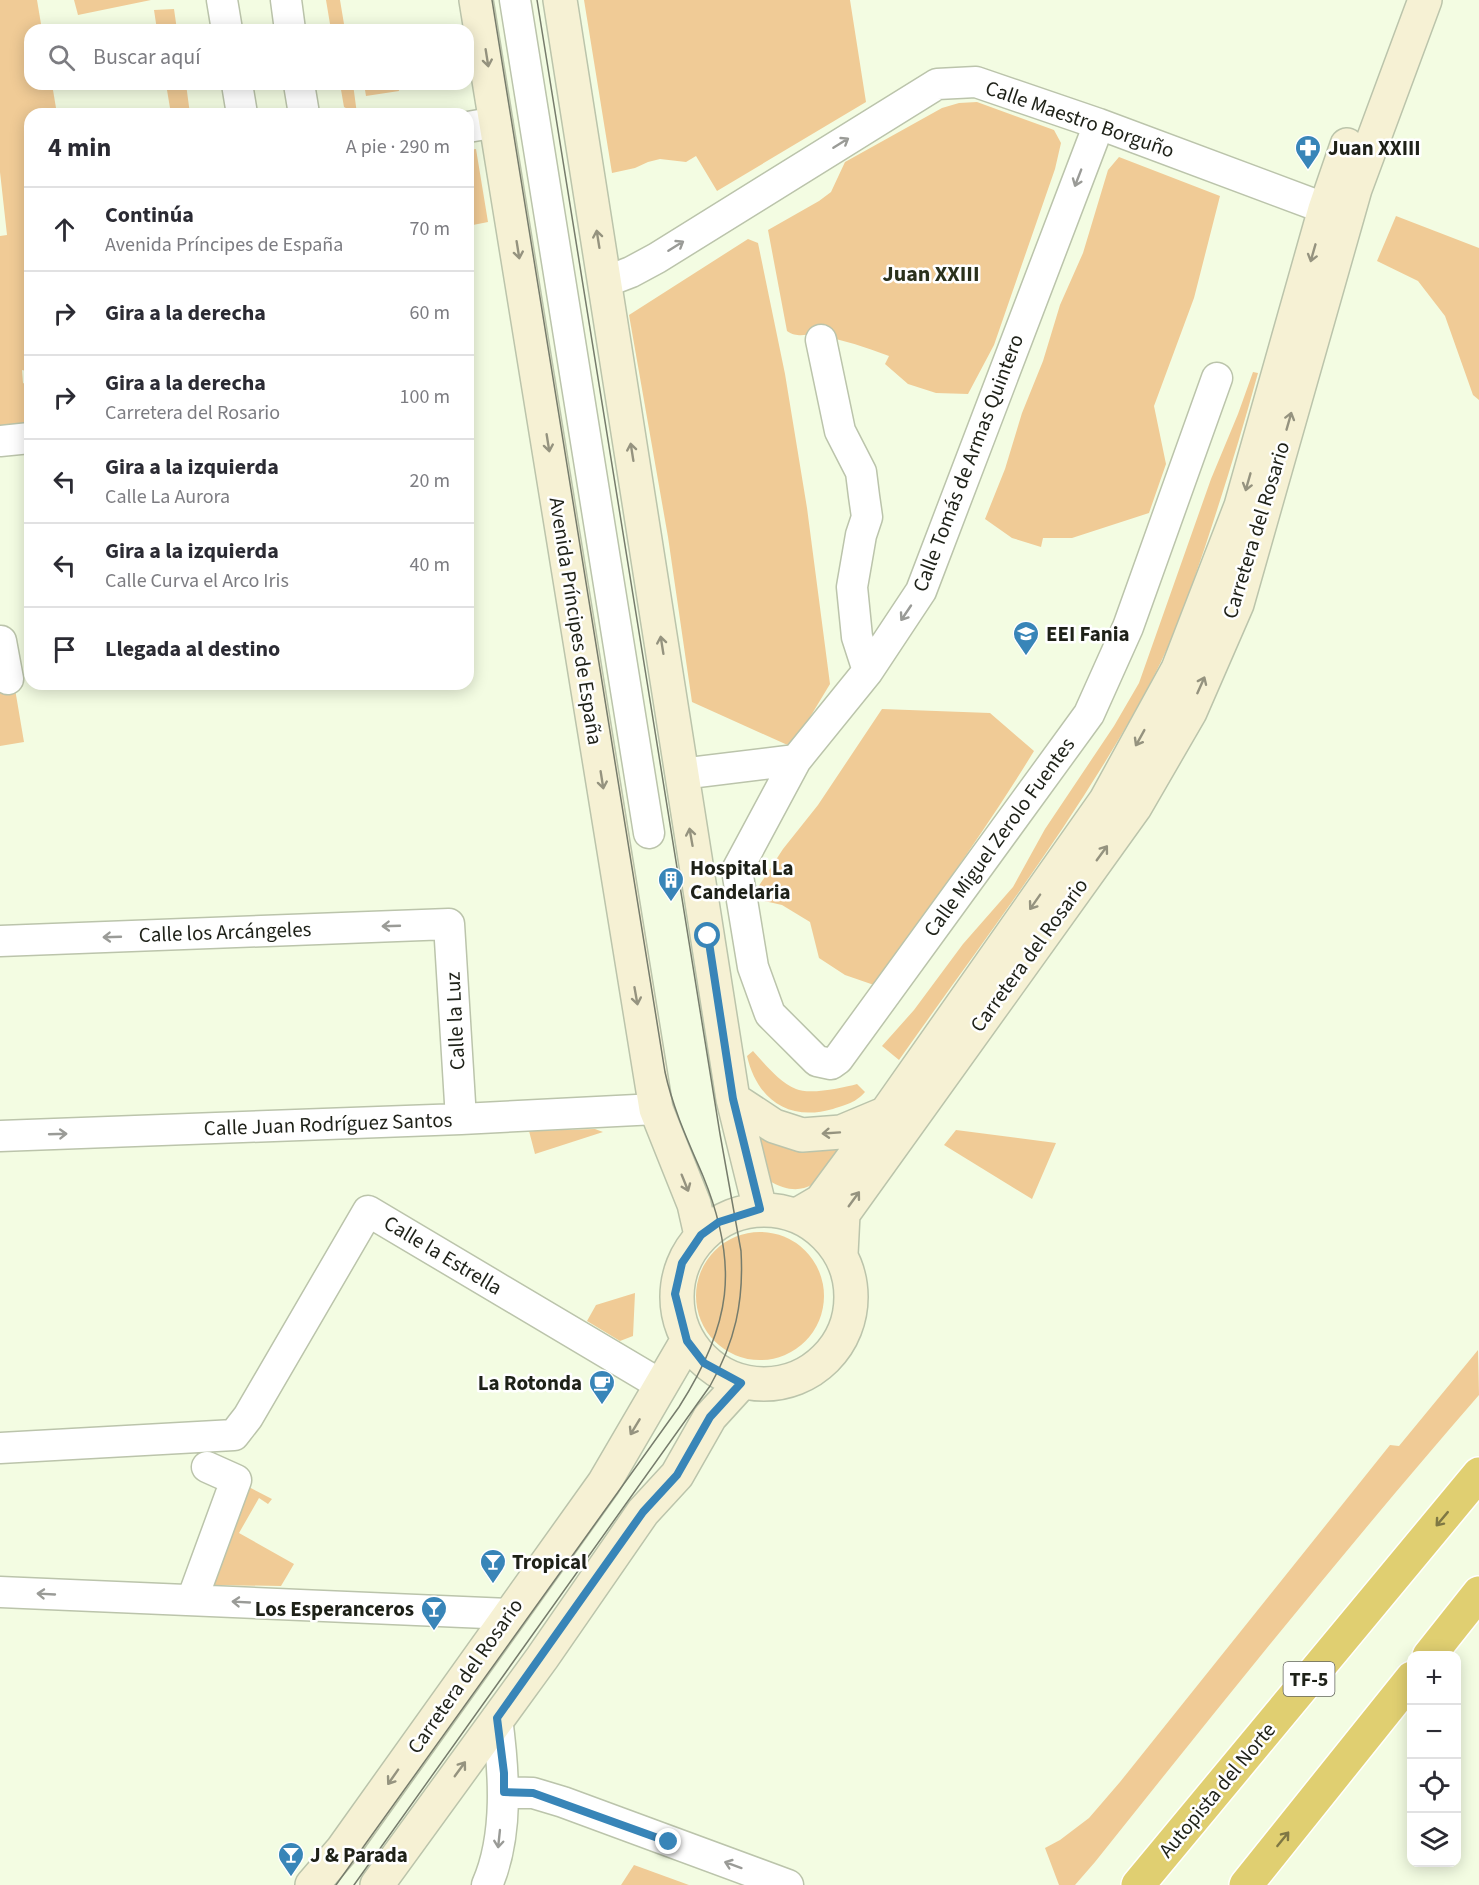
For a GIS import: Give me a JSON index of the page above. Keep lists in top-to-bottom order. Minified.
{"streets":{"highway":["TF-5","Autopista del Norte"],"main road":["Carretera del Rosario","Avenida Príncipes de España"],"street":["Calle Maestro Borguño","Calle Tomás de Armas Quintero","Calle Miguel Zerolo Fuentes","Calle los Arcángeles","Calle la Luz","Calle Juan Rodríguez Santos","Calle la Estrella"]},"crossings":[["Calle Maestro Borguño","Calle Tomás de Armas Quintero"],["Calle Maestro Borguño","Carretera del Rosario"],["Calle Tomás de Armas Quintero","Calle Miguel Zerolo Fuentes"],["Carretera del Rosario","Avenida Príncipes de España"],["Carretera del Rosario","Calle la Estrella"],["Avenida Príncipes de España","Calle Juan Rodríguez Santos"],["Calle los Arcángeles","Calle la Luz"],["Calle la Luz","Calle Juan Rodríguez Santos"]],"one_way":["Calle Maestro Borguño","Calle Tomás de Armas Quintero","Calle los Arcángeles","Calle Juan Rodríguez Santos"],"districts":["Juan XXIII"],"places":{"pharmacy":["Juan XXIII"],"school or university":["EEI Fania"],"building":["Hospital La Candelaria"],"cafe":["La Rotonda"],"bar":["Tropical","Los Esperanceros","J & Parada"]},"page":{"search":"Buscar aquí","heading":["4 min","A pie · 290 m"],"list":[["Continúa","Avenida Príncipes de España","70 m"],["Gira a la derecha","60 m"],["Gira a la derecha","Carretera del Rosario","100 m"],["Gira a la izquierda","Calle La Aurora","20 m"],["Gira a la izquierda","Calle Curva el Arco Iris","40 m"],"Llegada al destino"],"map_buttons":["+","−"]}}
